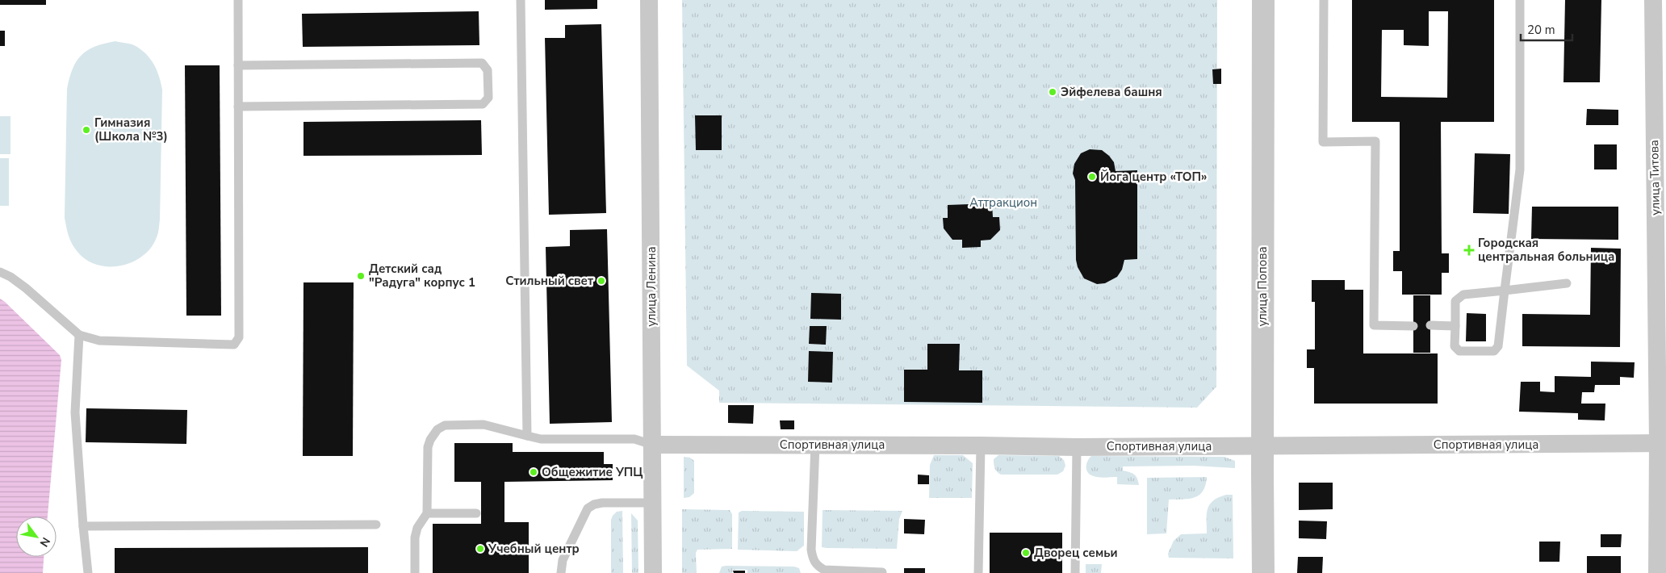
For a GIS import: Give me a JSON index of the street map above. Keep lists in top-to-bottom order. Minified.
{"streets":{"street":["улица Титова","улица Ленина","улица Попова","Спортивная улица"]},"crossings":[["улица Титова","Спортивная улица"],["улица Ленина","Спортивная улица"],["улица Попова","Спортивная улица"]],"parks":["Аттракцион"],"places":{"other":["Эйфелева башня","Гимназия (Школа №3)","Йога центр «ТОП»","Детский сад \"Радуга\" корпус 1","Стильный свет","Общежитие УПЦ","Учебный центр","Дворец семьи"],"health":["Городская центральная больница"]},"scale_bar":"20 m","north":"bottom right"}
